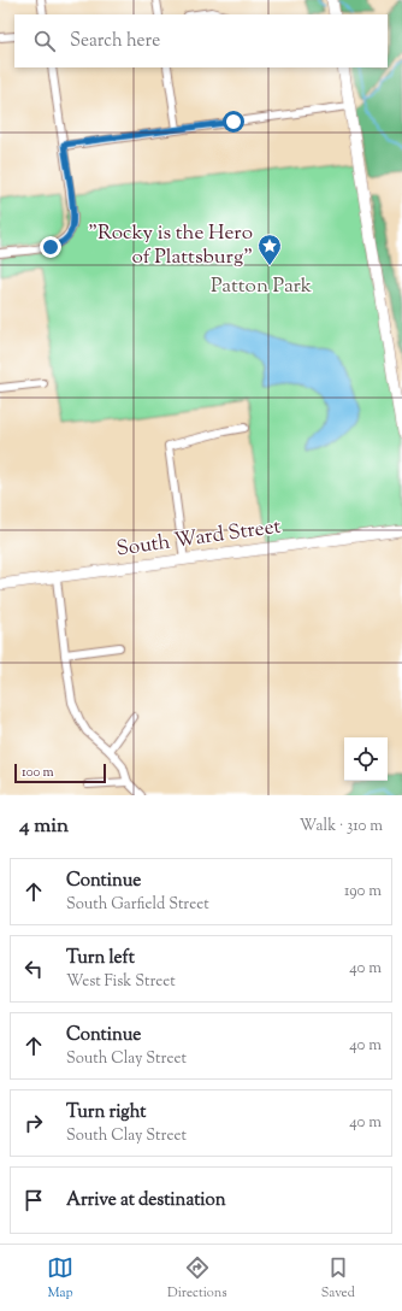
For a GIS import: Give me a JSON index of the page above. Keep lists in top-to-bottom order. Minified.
{"streets":{"street":["South Ward Street"]},"parks":["Patton Park"],"places":{"place":["\"Rocky is the Hero of Plattsburg\""]},"scale_bar":"100 m","page":{"search":"Search here","scale":"100 m","heading":["4 min","Walk · 310 m"],"list":[["Continue","South Garfield Street","190 m"],["Turn left","West Fisk Street","40 m"],["Continue","South Clay Street","40 m"],["Turn right","South Clay Street","40 m"],"Arrive at destination"],"nav":["Map","Directions","Saved"]}}
